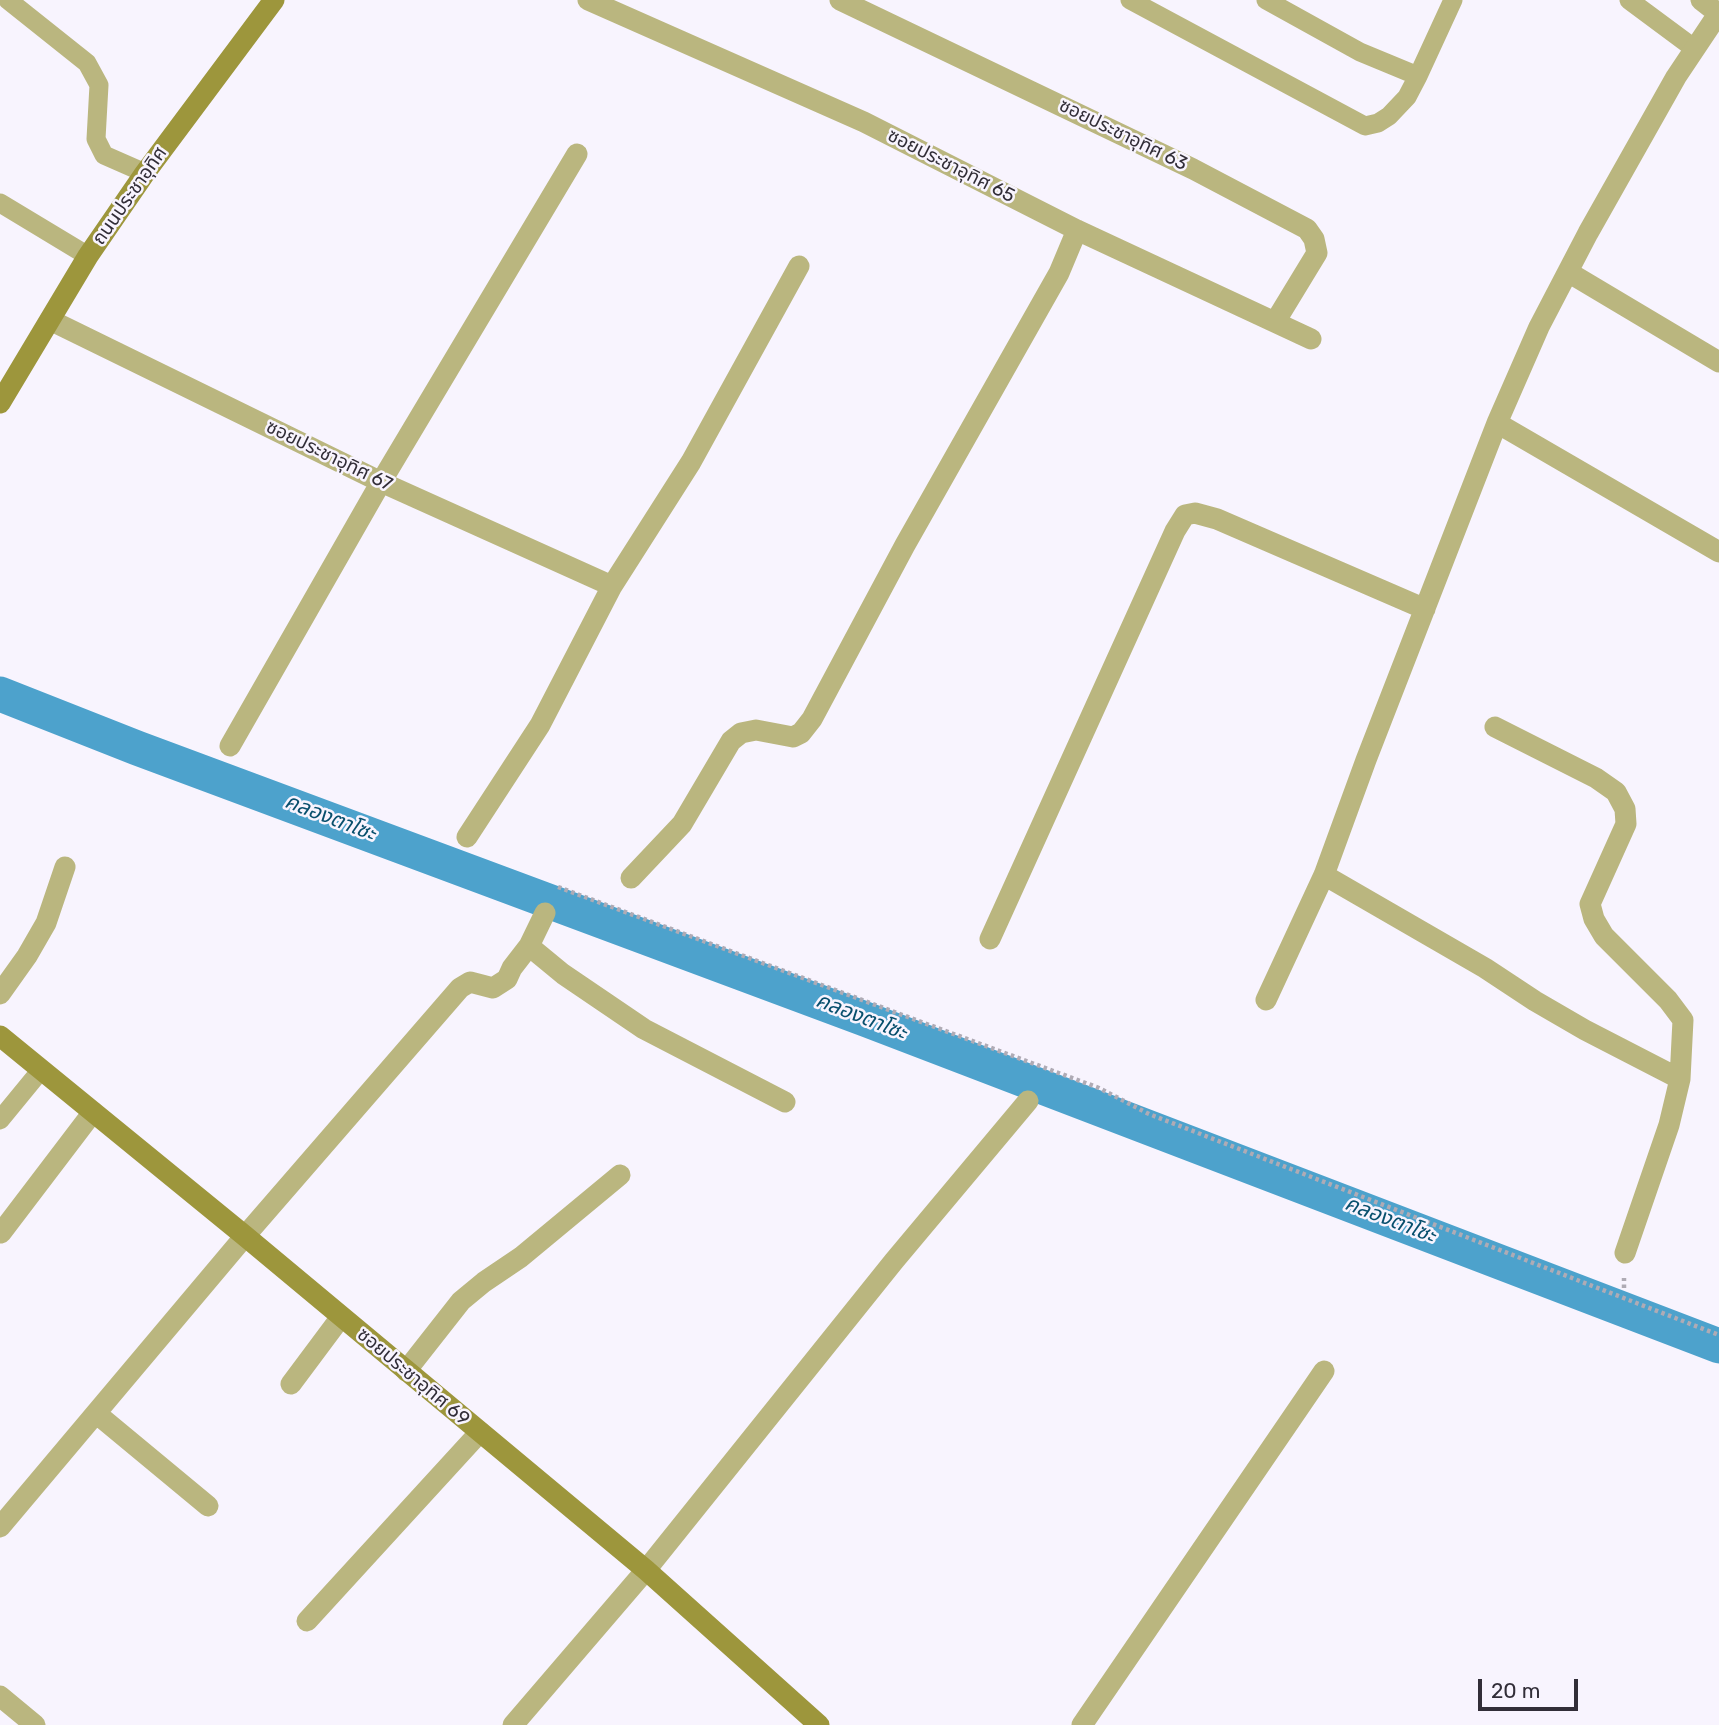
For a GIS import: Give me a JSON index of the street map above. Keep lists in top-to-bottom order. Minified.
{"streets":{"street":["ซอยประชาอุทิศ 63","ซอยประชาอุทิศ 65","ถนนประชาอุทิศ","ซอยประชาอุทิศ 67","ซอยประชาอุทิศ 69"]},"crossings":[["ซอยประชาอุทิศ 63","ซอยประชาอุทิศ 65"],["ถนนประชาอุทิศ","ซอยประชาอุทิศ 67"]],"water":["คลองตาโซะ"],"scale_bar":"20 m"}
